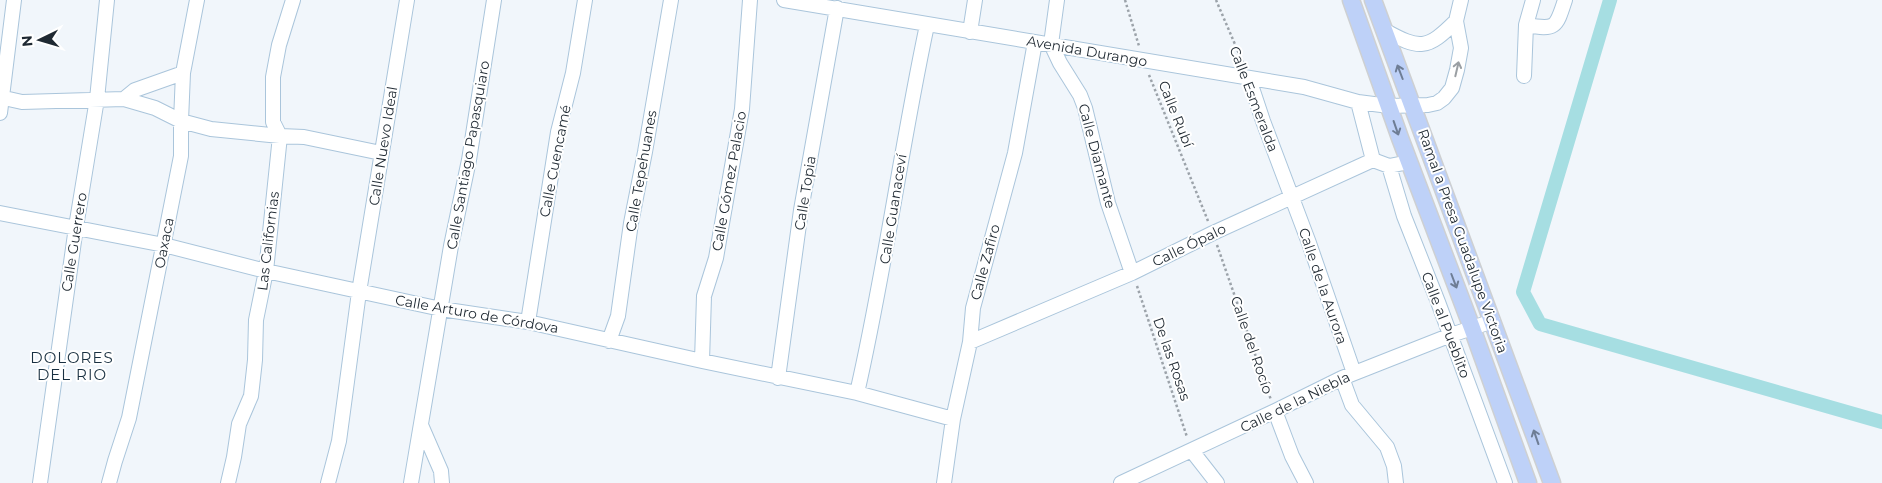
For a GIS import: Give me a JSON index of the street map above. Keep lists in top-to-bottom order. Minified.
{"streets":{"main road":["Ramal a Presa Guadalupe Victoria"],"street":["Avenida Durango","Calle Esmeralda","Calle Nuevo Ideal","Calle Santiago Papasquiaro","Calle Diamante","Calle Cuencamé","Calle Tepehuanes","Calle Gómez Palacio","Calle Topia","Calle Guanaceví","Las Californias","Calle Guerrero","Oaxaca","Calle Ópalo","Calle Zafiro","Calle de la Aurora","Calle Arturo de Córdova","Calle al Pueblito","Calle del Rocío","Calle de la Niebla"],"path":["Calle Rubí","De las Rosas"]},"crossings":[["Avenida Durango","Calle Esmeralda"],["Avenida Durango","Calle Rubí"],["Avenida Durango","Calle Diamante"],["Avenida Durango","Calle Topia"],["Avenida Durango","Calle Guanaceví"],["Avenida Durango","Ramal a Presa Guadalupe Victoria"],["Avenida Durango","Calle Zafiro"],["Calle Esmeralda","Calle Ópalo"],["Calle Esmeralda","Calle de la Aurora"],["Calle Rubí","Calle Ópalo"],["Calle Rubí","Calle del Rocío"],["Calle Nuevo Ideal","Calle Arturo de Córdova"],["Calle Santiago Papasquiaro","Calle Arturo de Córdova"],["Calle Diamante","Calle Ópalo"],["Calle Diamante","De las Rosas"],["Calle Cuencamé","Calle Arturo de Córdova"],["Calle Tepehuanes","Calle Arturo de Córdova"],["Calle Gómez Palacio","Calle Arturo de Córdova"],["Calle Topia","Calle Arturo de Córdova"],["Calle Guanaceví","Calle Arturo de Córdova"],["Las Californias","Calle Arturo de Córdova"],["Ramal a Presa Guadalupe Victoria","Calle de la Niebla"],["Calle Guerrero","Calle Arturo de Córdova"],["Oaxaca","Calle Arturo de Córdova"],["Calle Ópalo","Calle Zafiro"],["Calle Ópalo","Calle de la Aurora"],["Calle Ópalo","Calle del Rocío"],["Calle Ópalo","De las Rosas"],["Calle Zafiro","Calle Arturo de Córdova"],["Calle de la Aurora","Calle de la Niebla"],["Calle al Pueblito","Calle de la Niebla"],["Calle del Rocío","Calle de la Niebla"],["De las Rosas","Calle de la Niebla"]],"districts":["DOLORES DEL RIO"],"north":"left"}
